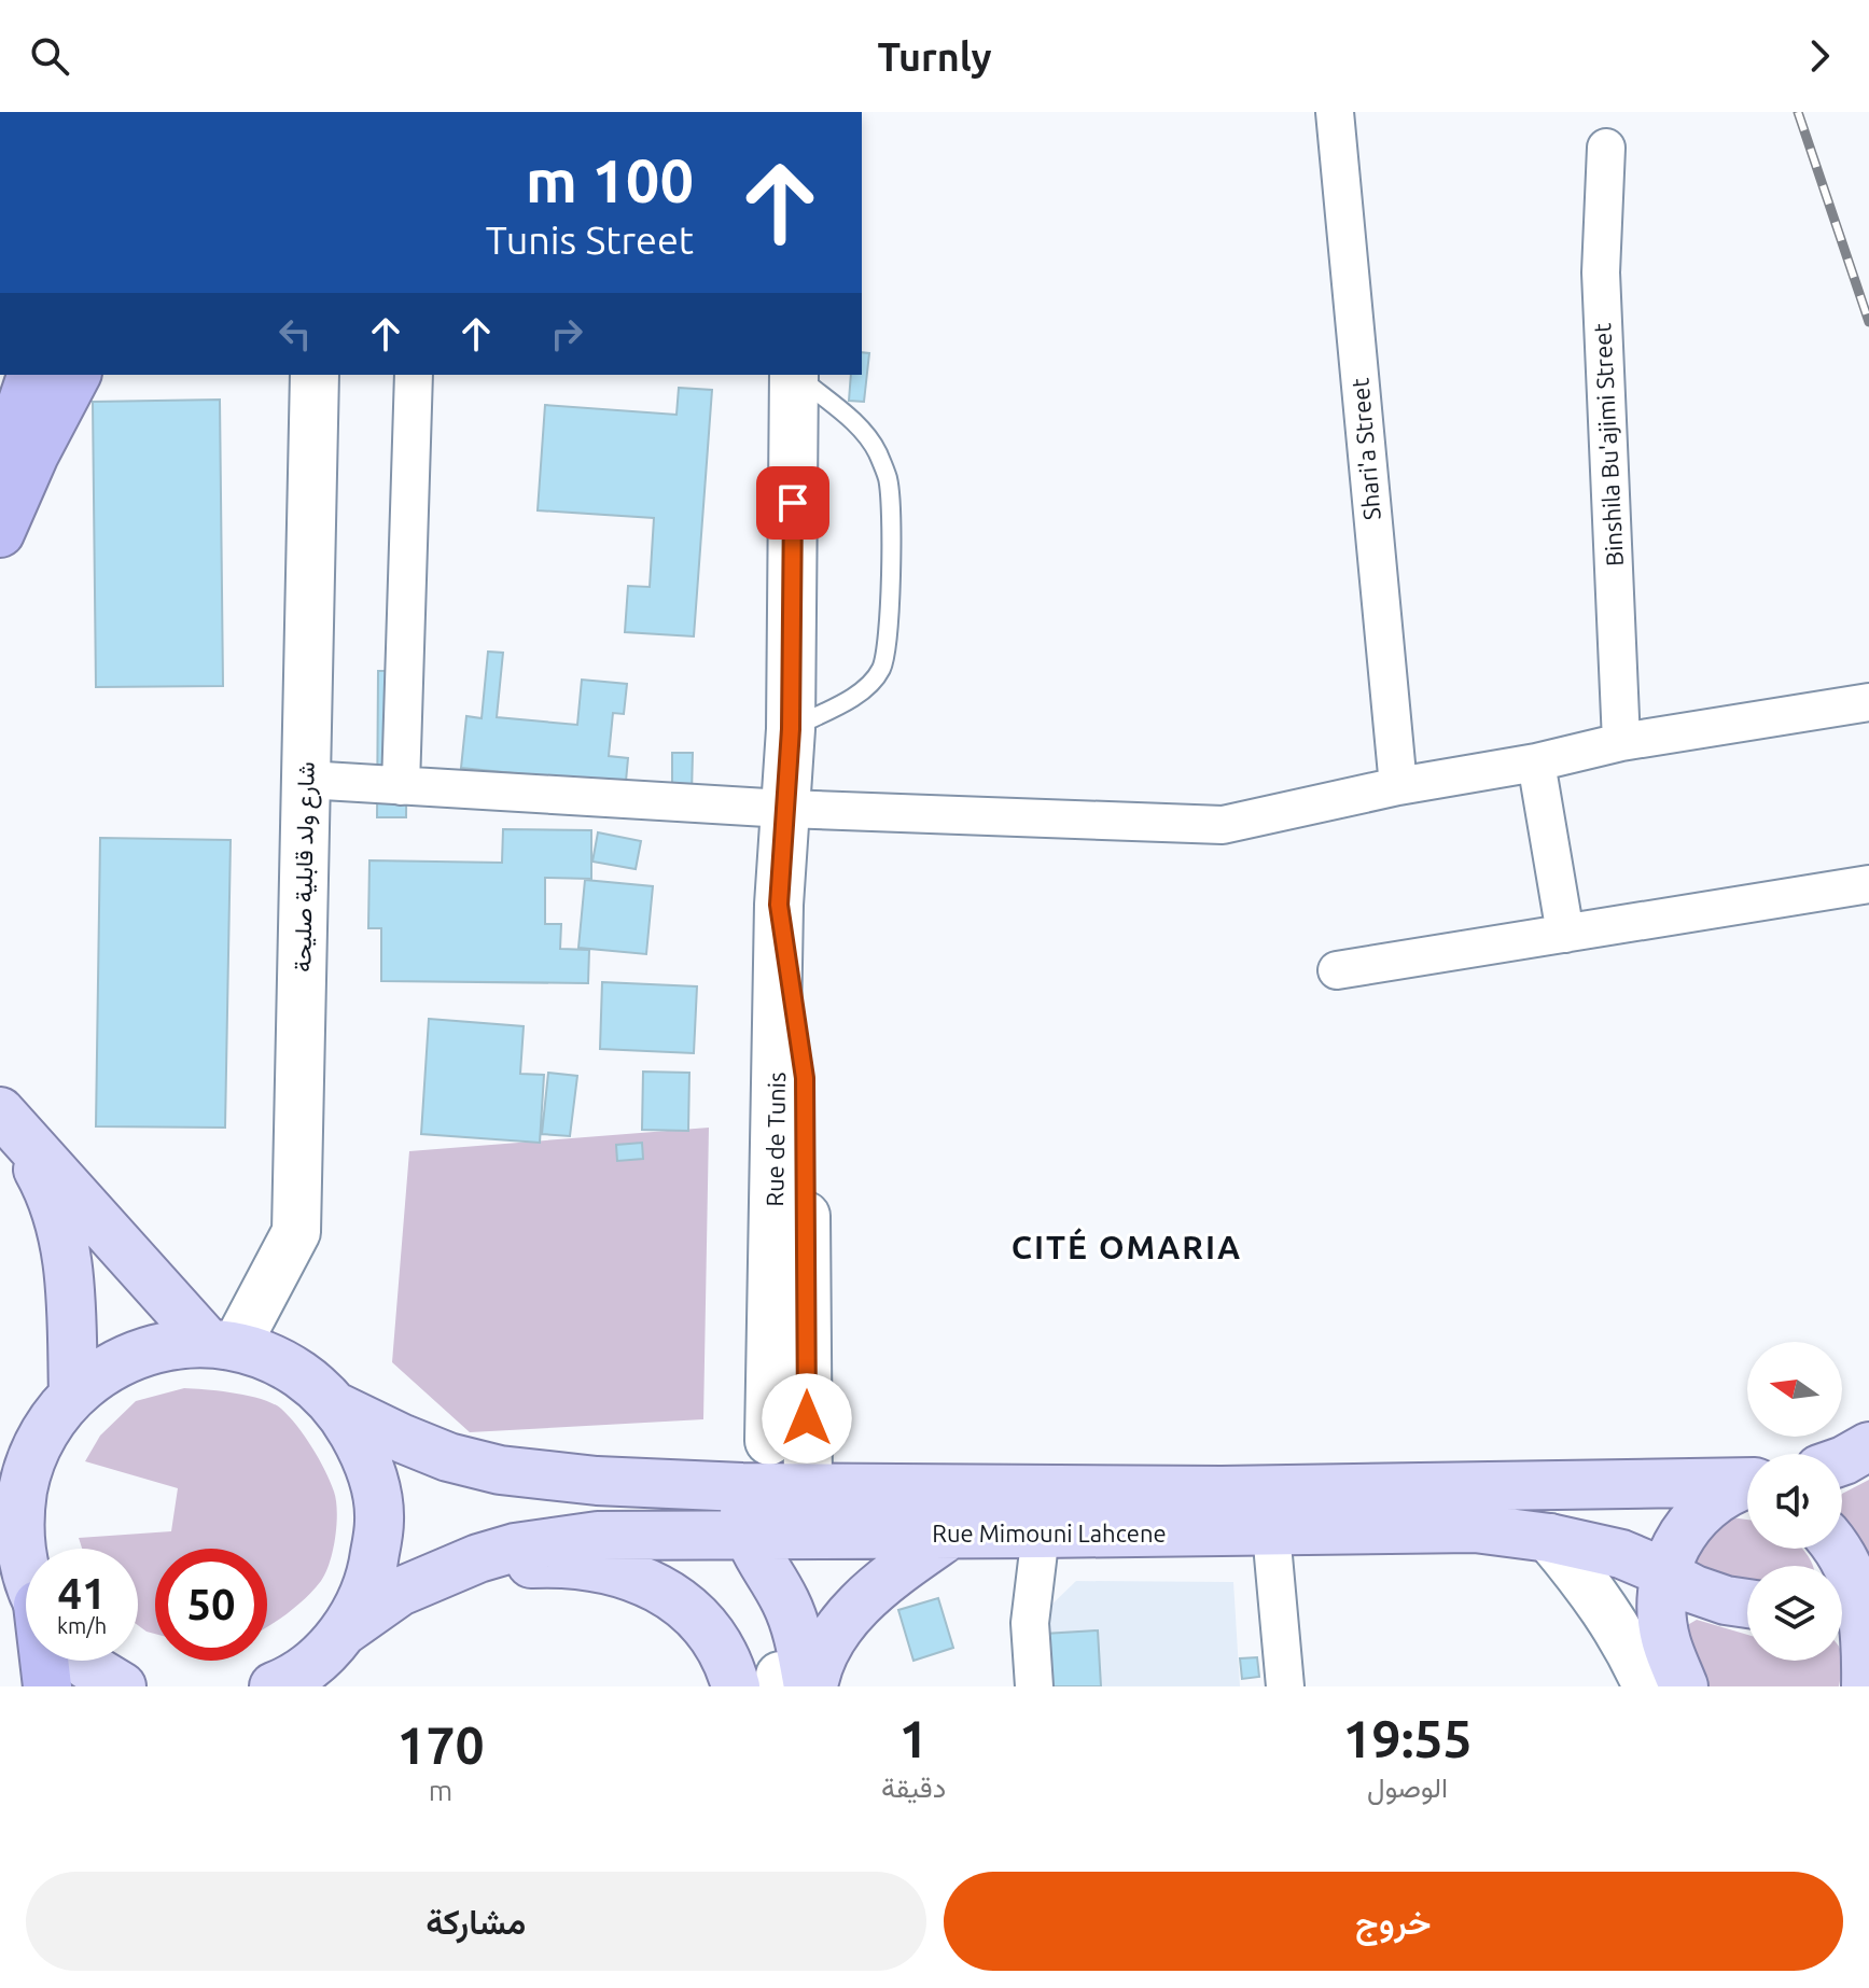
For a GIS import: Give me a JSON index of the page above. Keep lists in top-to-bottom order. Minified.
{"streets":{"main road":["شارع ولد قابلية صليحة","Rue de Tunis","Rue Mimouni Lahcene"],"street":["Binshila Bu'ajimi Street","Shari'a Street"]},"crossings":[["Rue de Tunis","Rue Mimouni Lahcene"]],"districts":["CITÉ OMARIA"],"north":"left","page":{"header":"Turnly","turn":["100 m","Tunis Street"],"speed":"41 km/h","limit":"50","eta":["19:55","الوصول","1","دقيقة","170","m"],"buttons":["خروج","مشاركة"]}}
